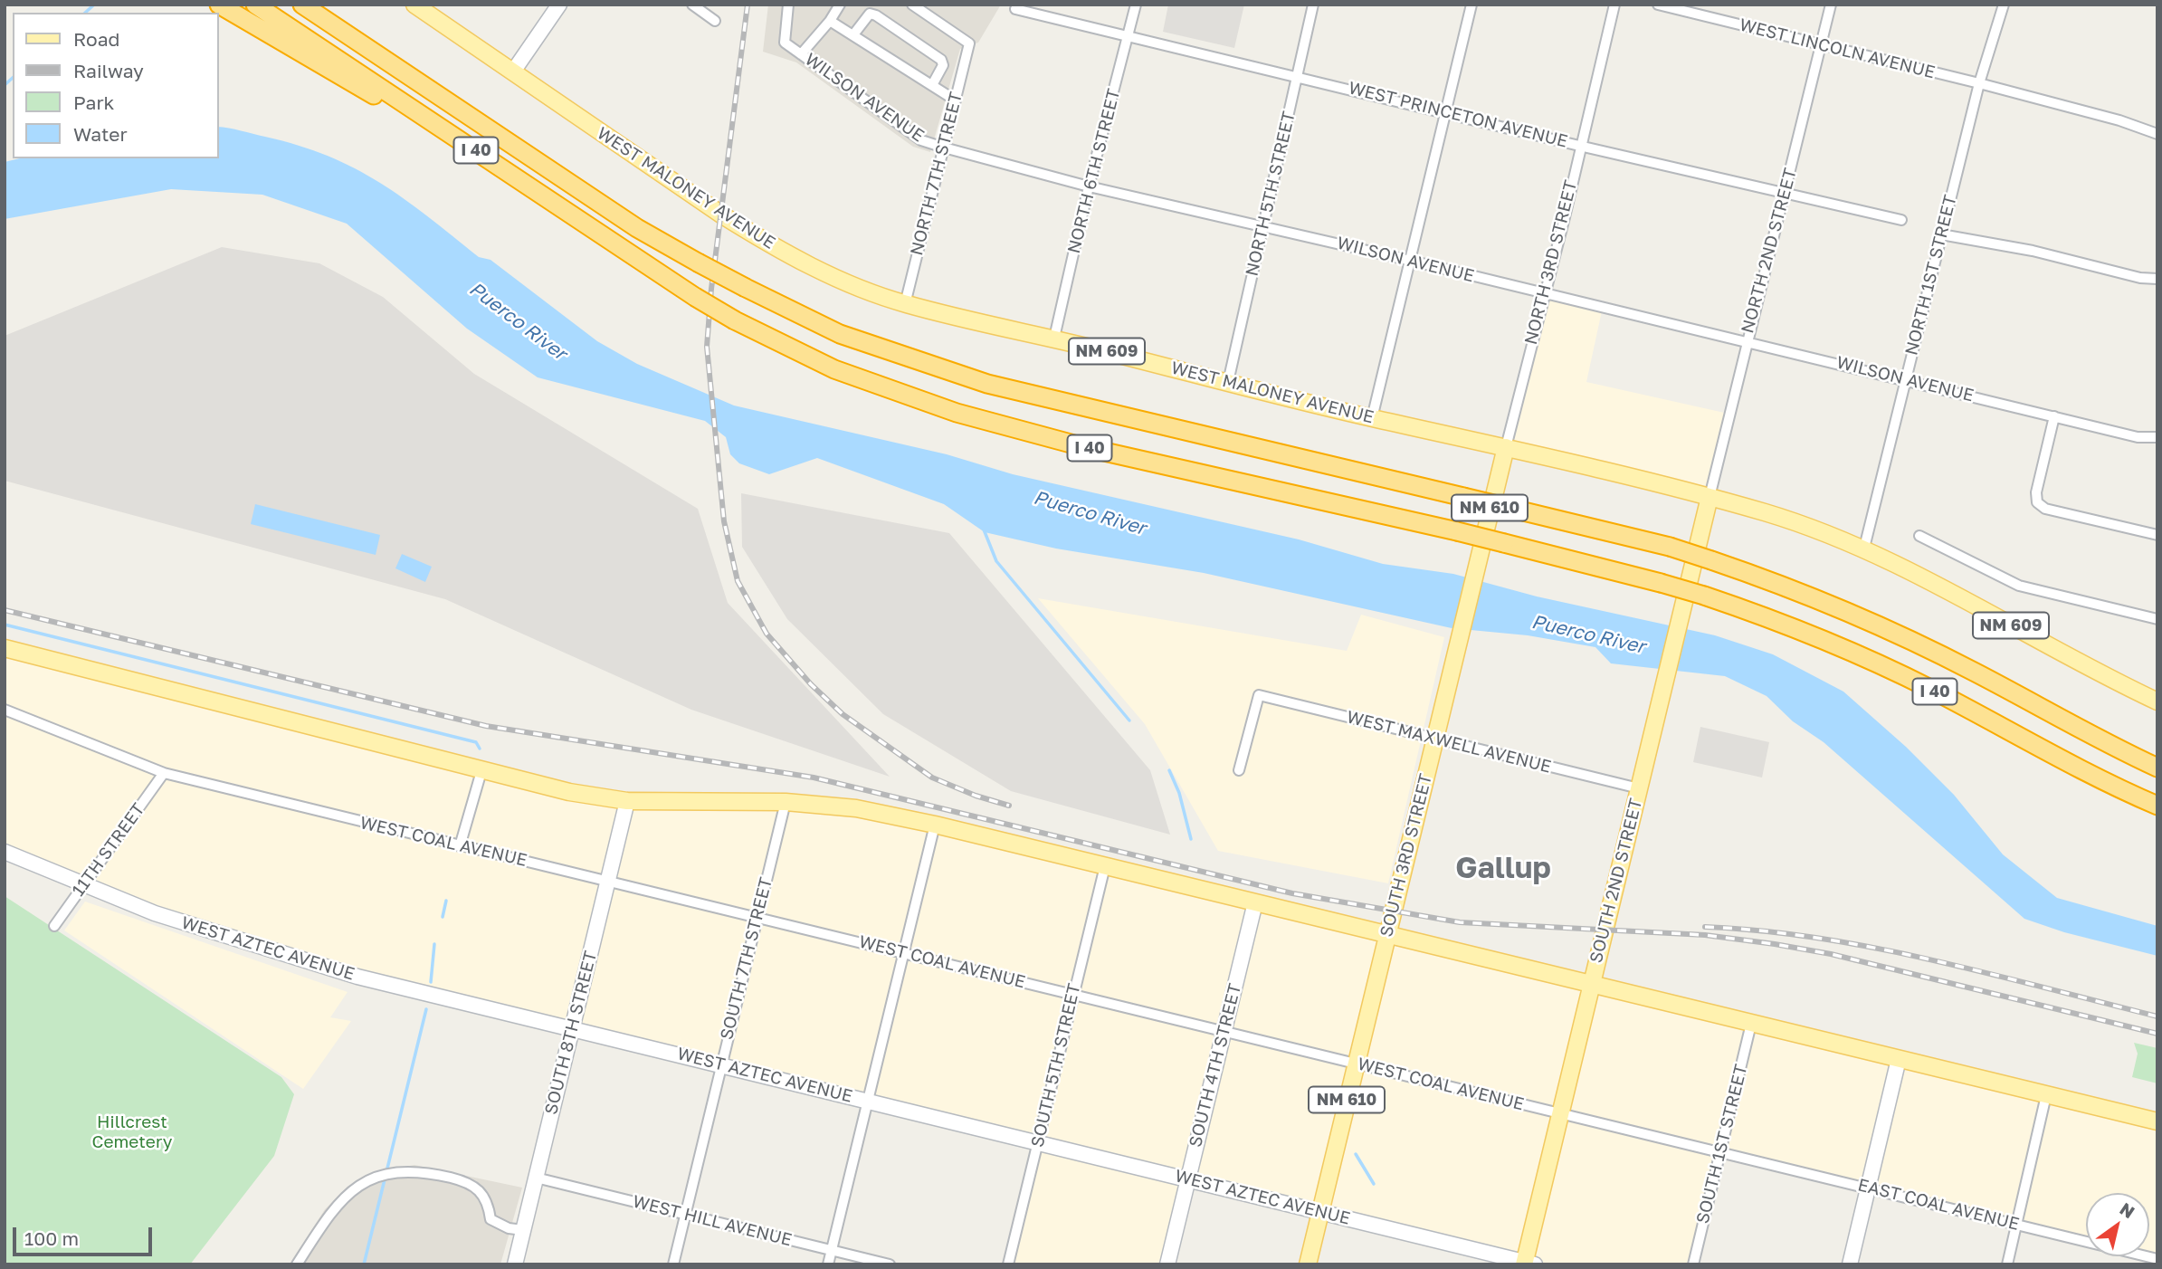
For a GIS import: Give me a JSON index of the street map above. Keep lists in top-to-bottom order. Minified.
{"streets":{"highway":["I 40"],"main road":["WEST MALONEY AVENUE","NM 609","NM 610","SOUTH 3RD STREET","SOUTH 2ND STREET","WEST AZTEC AVENUE","SOUTH 8TH STREET","SOUTH 4TH STREET"],"street":["WEST LINCOLN AVENUE","WILSON AVENUE","WEST PRINCETON AVENUE","NORTH 6TH STREET","NORTH 7TH STREET","NORTH 5TH STREET","NORTH 2ND STREET","NORTH 3RD STREET","NORTH 1ST STREET","WEST MAXWELL AVENUE","WEST COAL AVENUE","11TH STREET","SOUTH 7TH STREET","SOUTH 5TH STREET","SOUTH 1ST STREET","EAST COAL AVENUE","WEST HILL AVENUE"]},"crossings":[["WEST LINCOLN AVENUE","NORTH 2ND STREET"],["WEST LINCOLN AVENUE","NORTH 1ST STREET"],["WILSON AVENUE","NORTH 6TH STREET"],["WILSON AVENUE","NORTH 7TH STREET"],["WILSON AVENUE","NORTH 5TH STREET"],["WILSON AVENUE","NORTH 2ND STREET"],["WILSON AVENUE","NORTH 3RD STREET"],["WILSON AVENUE","NORTH 1ST STREET"],["WEST PRINCETON AVENUE","NORTH 6TH STREET"],["WEST PRINCETON AVENUE","NORTH 5TH STREET"],["WEST PRINCETON AVENUE","NORTH 2ND STREET"],["WEST PRINCETON AVENUE","NORTH 3RD STREET"],["NORTH 6TH STREET","WEST MALONEY AVENUE"],["NORTH 7TH STREET","WEST MALONEY AVENUE"],["WEST MALONEY AVENUE","NORTH 5TH STREET"],["WEST MALONEY AVENUE","NORTH 2ND STREET"],["WEST MALONEY AVENUE","NORTH 3RD STREET"],["WEST MALONEY AVENUE","NORTH 1ST STREET"],["WEST MALONEY AVENUE","NM 609"],["WEST MALONEY AVENUE","SOUTH 3RD STREET"],["WEST MALONEY AVENUE","SOUTH 2ND STREET"],["NORTH 2ND STREET","SOUTH 2ND STREET"],["NORTH 3RD STREET","SOUTH 3RD STREET"],["NORTH 1ST STREET","NM 609"],["WEST MAXWELL AVENUE","SOUTH 3RD STREET"],["WEST MAXWELL AVENUE","SOUTH 2ND STREET"],["WEST COAL AVENUE","11TH STREET"],["WEST COAL AVENUE","SOUTH 3RD STREET"],["WEST COAL AVENUE","SOUTH 2ND STREET"],["WEST COAL AVENUE","SOUTH 7TH STREET"],["WEST COAL AVENUE","SOUTH 8TH STREET"],["WEST COAL AVENUE","SOUTH 5TH STREET"],["WEST COAL AVENUE","SOUTH 4TH STREET"],["WEST COAL AVENUE","SOUTH 1ST STREET"],["WEST COAL AVENUE","EAST COAL AVENUE"],["11TH STREET","WEST AZTEC AVENUE"],["SOUTH 3RD STREET","WEST AZTEC AVENUE"],["SOUTH 2ND STREET","WEST AZTEC AVENUE"],["WEST AZTEC AVENUE","SOUTH 7TH STREET"],["WEST AZTEC AVENUE","SOUTH 8TH STREET"],["WEST AZTEC AVENUE","SOUTH 5TH STREET"],["WEST AZTEC AVENUE","SOUTH 4TH STREET"],["SOUTH 7TH STREET","WEST HILL AVENUE"],["SOUTH 8TH STREET","WEST HILL AVENUE"],["SOUTH 1ST STREET","EAST COAL AVENUE"]],"districts":["Gallup"],"water":["Puerco River"],"parks":["Hillcrest Cemetery"],"legend":["Road","Railway","Park","Water"],"scale_bar":"100 m","north":"top right"}
